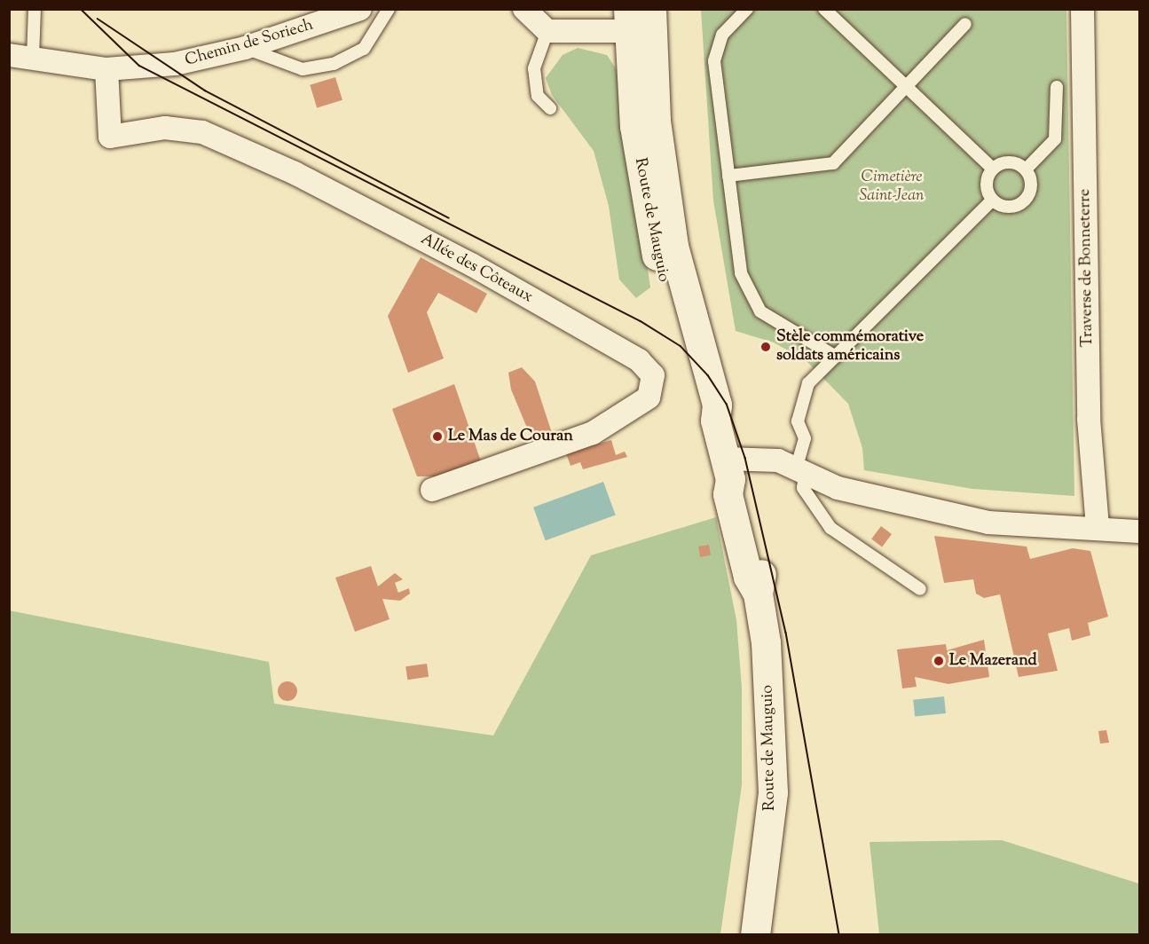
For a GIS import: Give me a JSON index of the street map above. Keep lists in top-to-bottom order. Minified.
{"streets":{"main road":["Route de Mauguio"],"street":["Chemin de Soriech","Traverse de Bonneterre","Allée des Côteaux"]},"crossings":[["Chemin de Soriech","Allée des Côteaux"]],"parks":["Cimetière Saint-Jean"],"places":["Stèle commémorative soldats américains","Le Mas de Couran","Le Mazerand"]}
